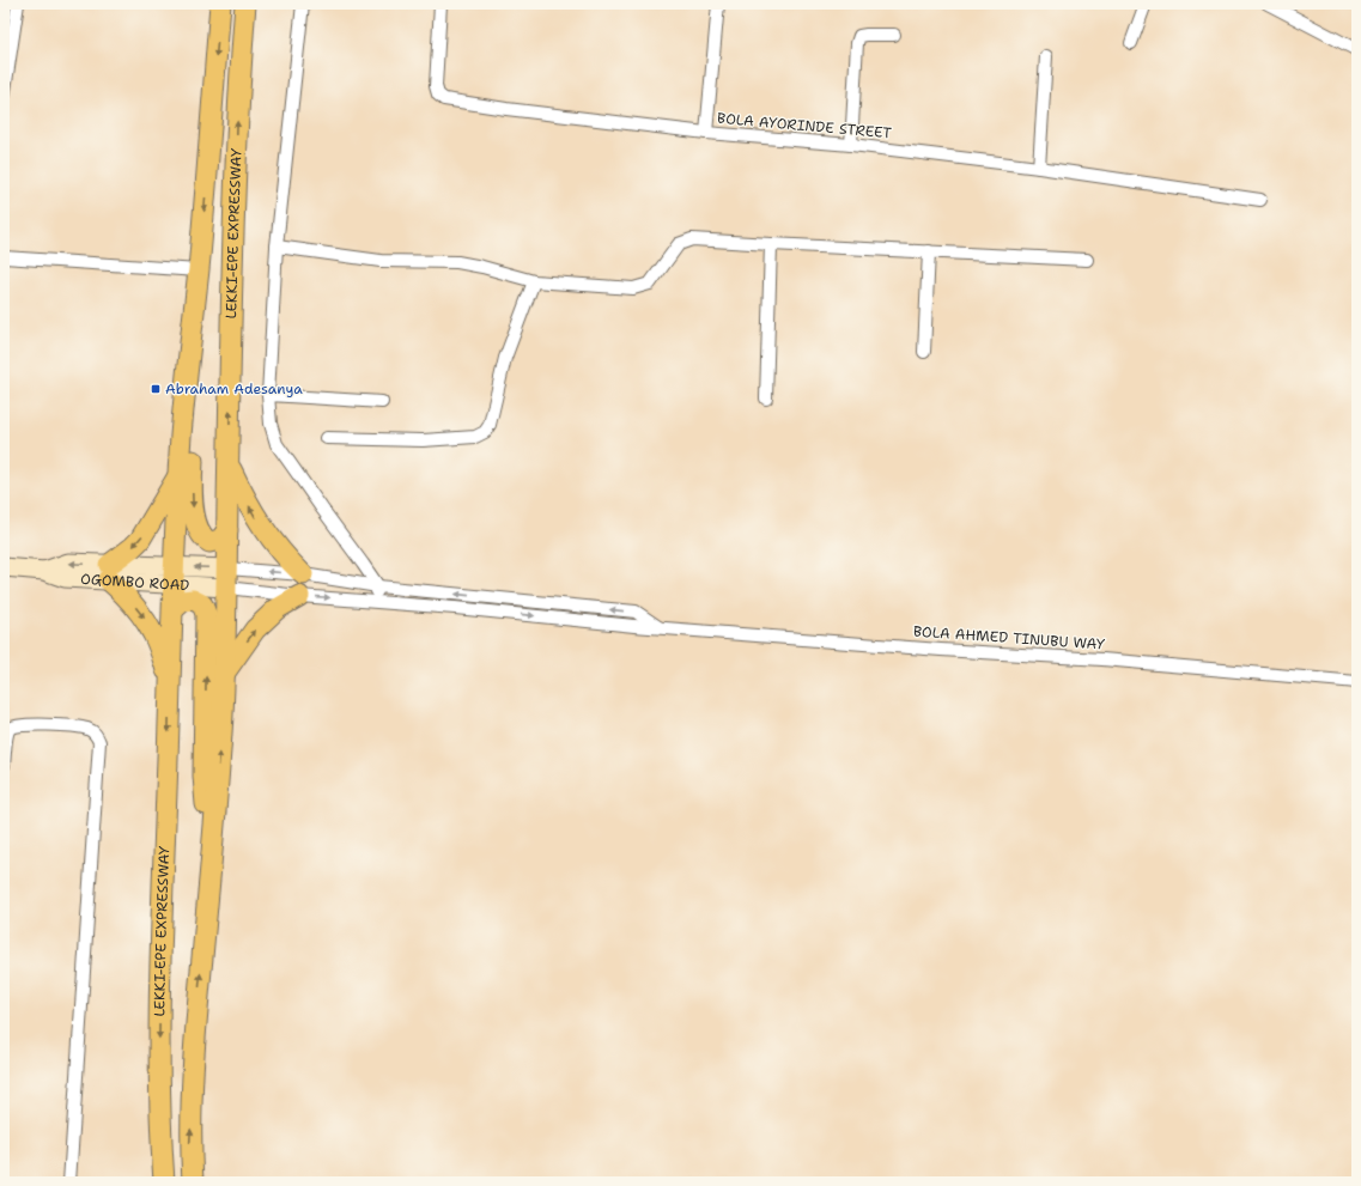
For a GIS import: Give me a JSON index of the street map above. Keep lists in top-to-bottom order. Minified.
{"streets":{"highway":["LEKKI-EPE EXPRESSWAY"],"main road":["OGOMBO ROAD"],"street":["BOLA AYORINDE STREET","BOLA AHMED TINUBU WAY"]},"crossings":[["LEKKI-EPE EXPRESSWAY","OGOMBO ROAD"],["LEKKI-EPE EXPRESSWAY","BOLA AHMED TINUBU WAY"],["OGOMBO ROAD","BOLA AHMED TINUBU WAY"]],"places":{"transit":["Abraham Adesanya"]}}
